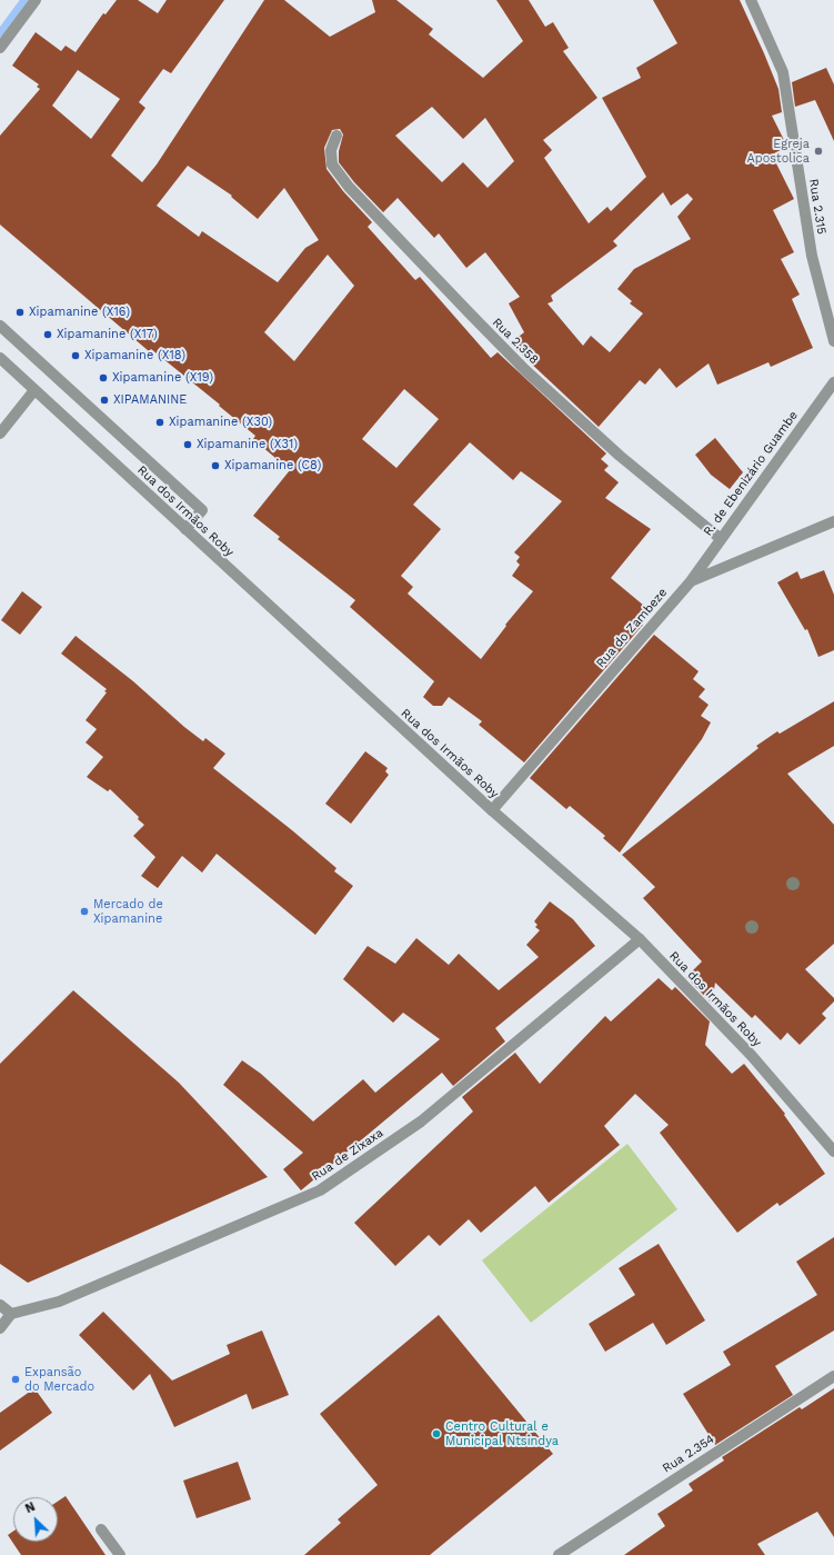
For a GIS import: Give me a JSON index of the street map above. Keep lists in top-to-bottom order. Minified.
{"streets":{"street":["Rua 2.315","Rua 2.358","R. de Ebenizário Guambe","Rua dos Irmãos Roby","Rua do Zambeze","Rua de Zixaxa","Rua 2.354"]},"crossings":[["Rua 2.358","R. de Ebenizário Guambe"],["R. de Ebenizário Guambe","Rua do Zambeze"],["Rua dos Irmãos Roby","Rua do Zambeze"],["Rua dos Irmãos Roby","Rua de Zixaxa"]],"places":["Egreja Apostolica","Xipamanine (X16)","Xipamanine (X17)","Xipamanine (X18)","Xipamanine (X19)","XIPAMANINE","Xipamanine (X30)","Xipamanine (X31)","Xipamanine (C8)","Mercado de Xipamanine","Expansão do Mercado","Centro Cultural e Municipal Ntsindya"],"north":"top left"}
